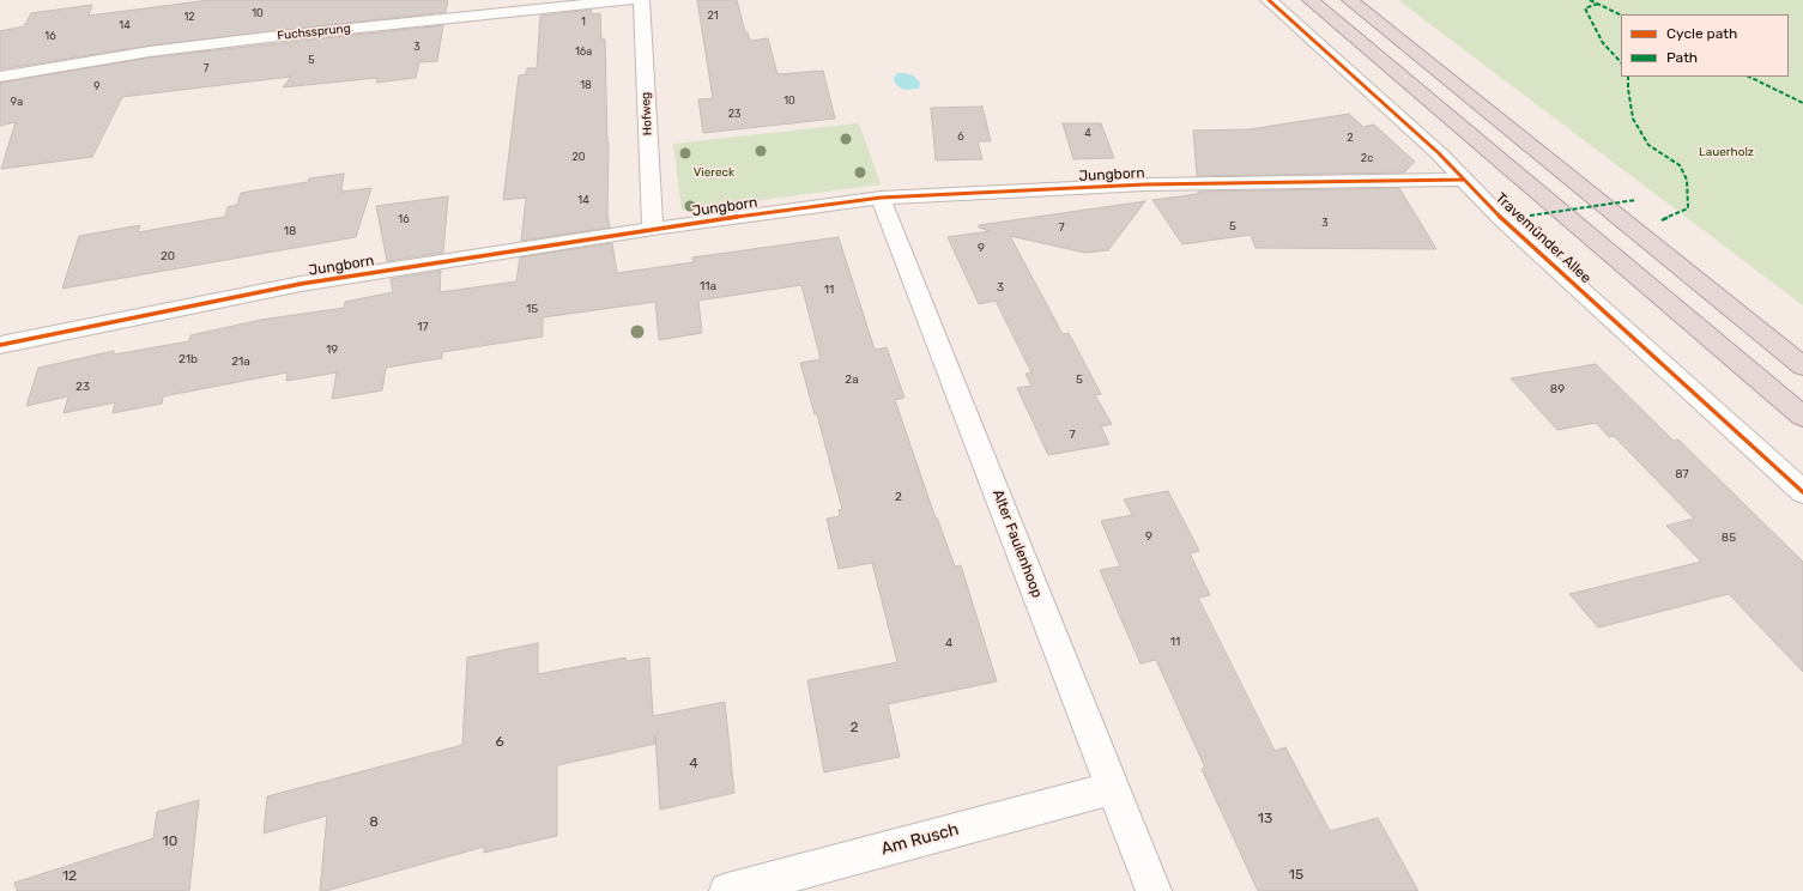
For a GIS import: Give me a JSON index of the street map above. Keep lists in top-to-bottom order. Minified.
{"streets":{"highway":["Travemünder Allee"],"street":["Fuchssprung","Hofweg","Jungborn","Alter Faulenhoop","Am Rusch"]},"crossings":[["Hofweg","Jungborn"],["Jungborn","Travemünder Allee"],["Jungborn","Alter Faulenhoop"],["Alter Faulenhoop","Am Rusch"]],"parks":["Lauerholz","Viereck"],"house_numbers":["10","21","12","1","14","16","3","16a","5","7","18","9","10","9a","23","4","6","2","20","2c","14","16","3","5","7","18","9","20","11a","3","11","15","17","19","21b","21a","2a","5","23","89","7","87","2","9","85","11","4","2","6","4","13","8","10","15","12"],"legend":["Cycle path","Path"]}
